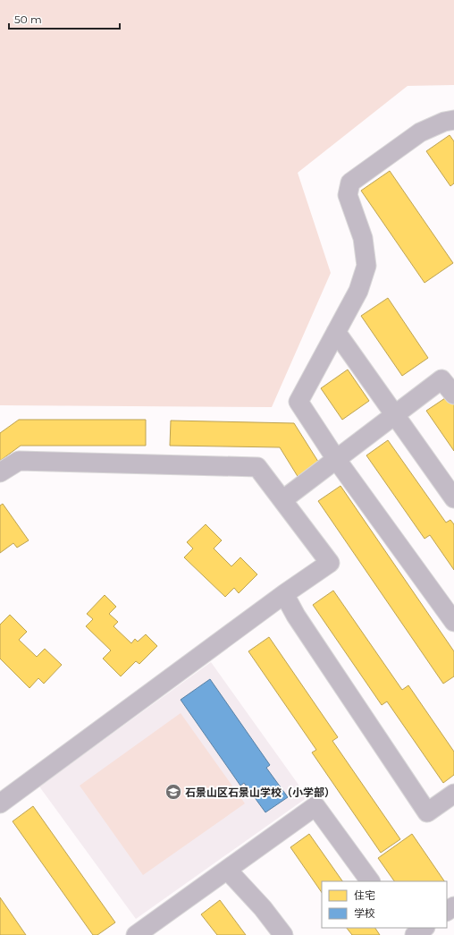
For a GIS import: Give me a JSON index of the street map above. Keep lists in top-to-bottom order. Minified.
{"places":{"school or university":["石景山区石景山学校（小学部）"]},"legend":["住宅","学校"],"scale_bar":"50 m"}
